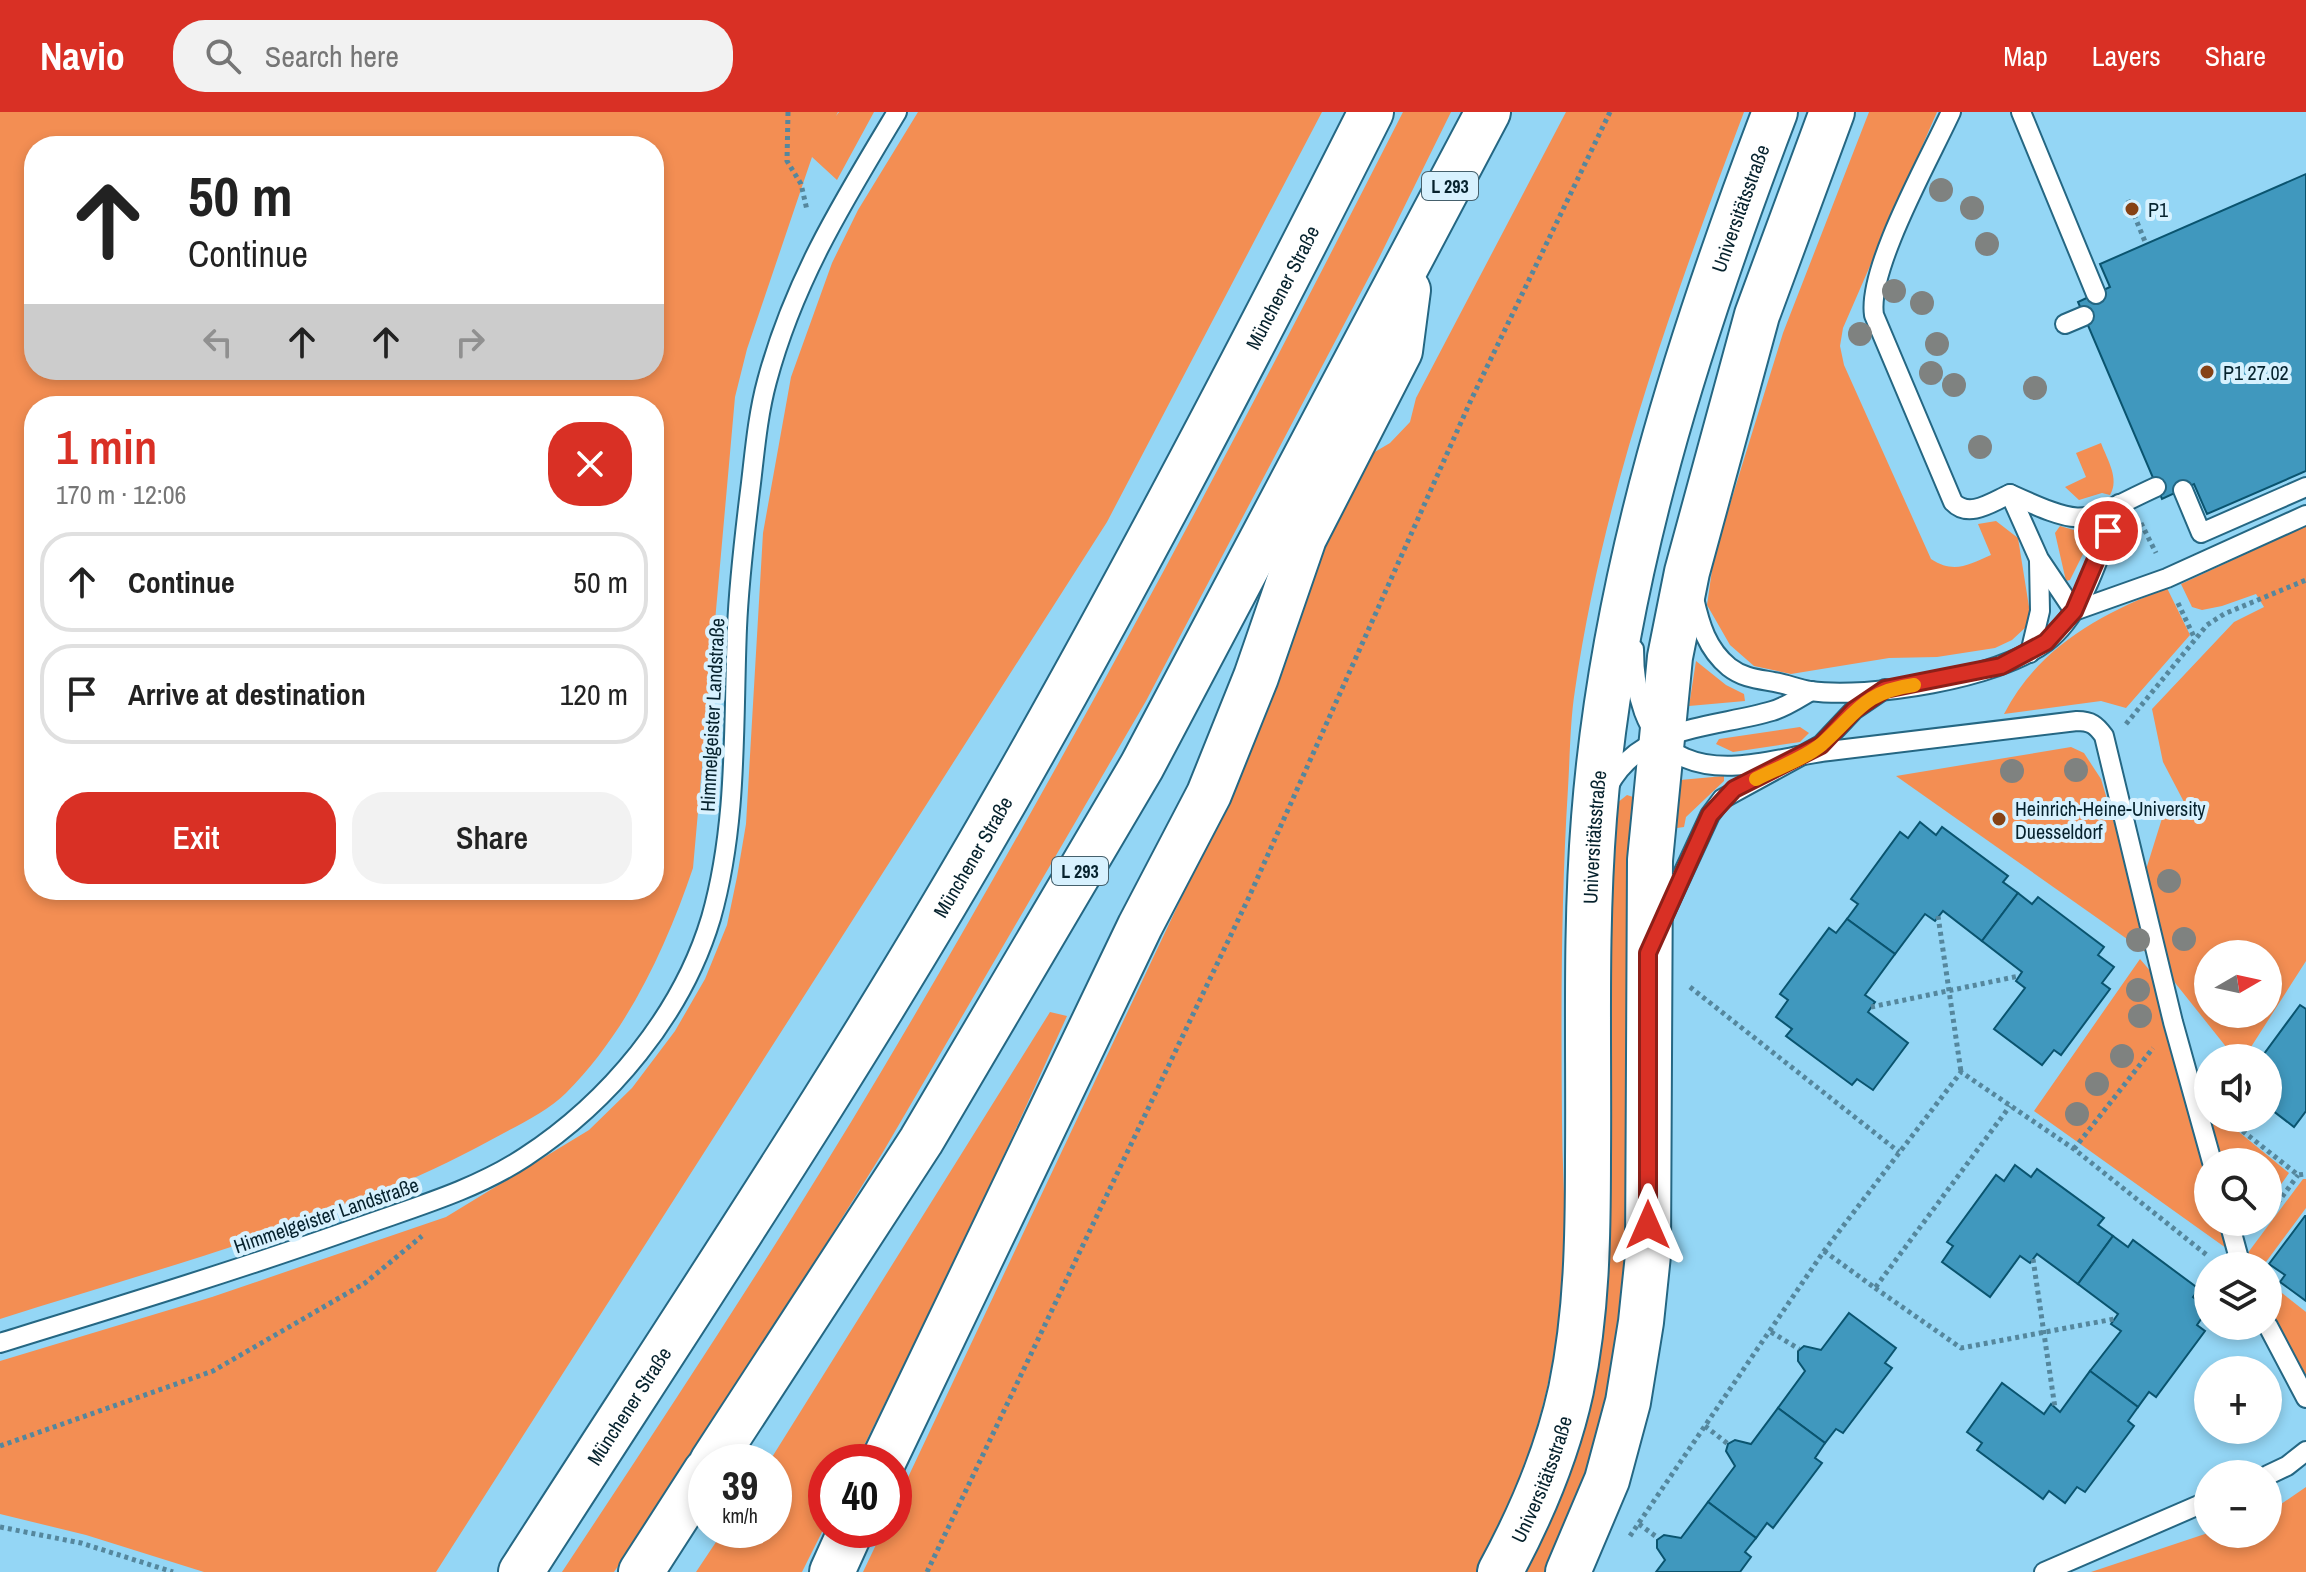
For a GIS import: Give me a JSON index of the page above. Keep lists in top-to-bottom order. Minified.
{"streets":{"main road":["L 293","Universitätsstraße","Münchener Straße"],"lane":["Himmelgeister Landstraße"]},"places":["P1","P1 27.02","Heinrich-Heine-University Duesseldorf"],"north":"right","page":{"header":"Navio","search":"Search here","nav":["Map","Layers","Share"],"turn":["50 m","Continue"],"heading":["1 min","170 m · 12:06"],"list":[{"name":"Continue","value":"50 m"},{"name":"Arrive at destination","value":"120 m"}],"buttons":["Exit","Share"],"map_buttons":["+","−"],"speed":"39 km/h","limit":"40"}}
